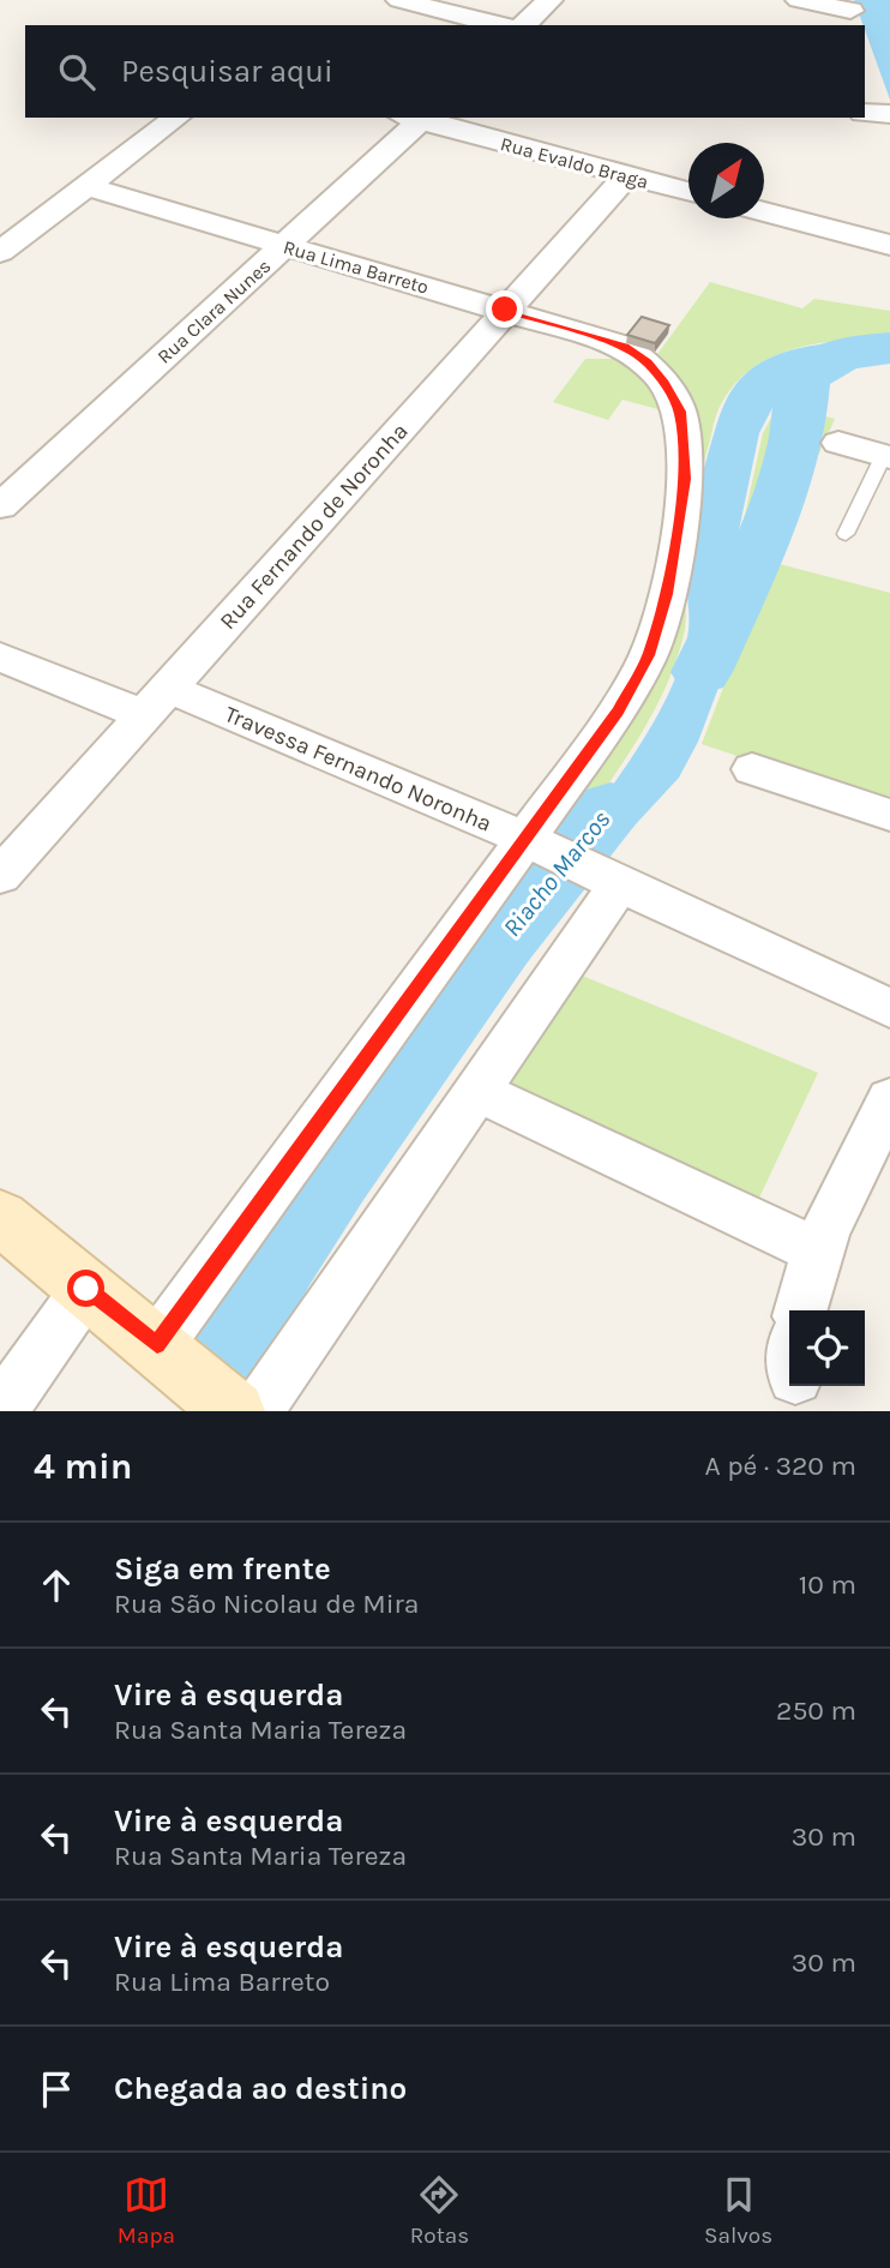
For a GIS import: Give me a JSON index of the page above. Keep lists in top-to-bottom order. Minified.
{"streets":{"street":["Rua Evaldo Braga","Rua Lima Barreto","Rua Clara Nunes","Rua Fernando de Noronha","Travessa Fernando Noronha"]},"crossings":[["Rua Evaldo Braga","Rua Clara Nunes"],["Rua Evaldo Braga","Rua Fernando de Noronha"],["Rua Lima Barreto","Rua Clara Nunes"],["Rua Lima Barreto","Rua Fernando de Noronha"],["Rua Lima Barreto","Travessa Fernando Noronha"],["Rua Fernando de Noronha","Travessa Fernando Noronha"]],"water":["Riacho Marcos"],"north":"top right","page":{"search":"Pesquisar aqui","heading":["4 min","A pé · 320 m"],"list":[["Siga em frente","Rua São Nicolau de Mira","10 m"],["Vire à esquerda","Rua Santa Maria Tereza","250 m"],["Vire à esquerda","Rua Santa Maria Tereza","30 m"],["Vire à esquerda","Rua Lima Barreto","30 m"],"Chegada ao destino"],"nav":["Mapa","Rotas","Salvos"]}}
